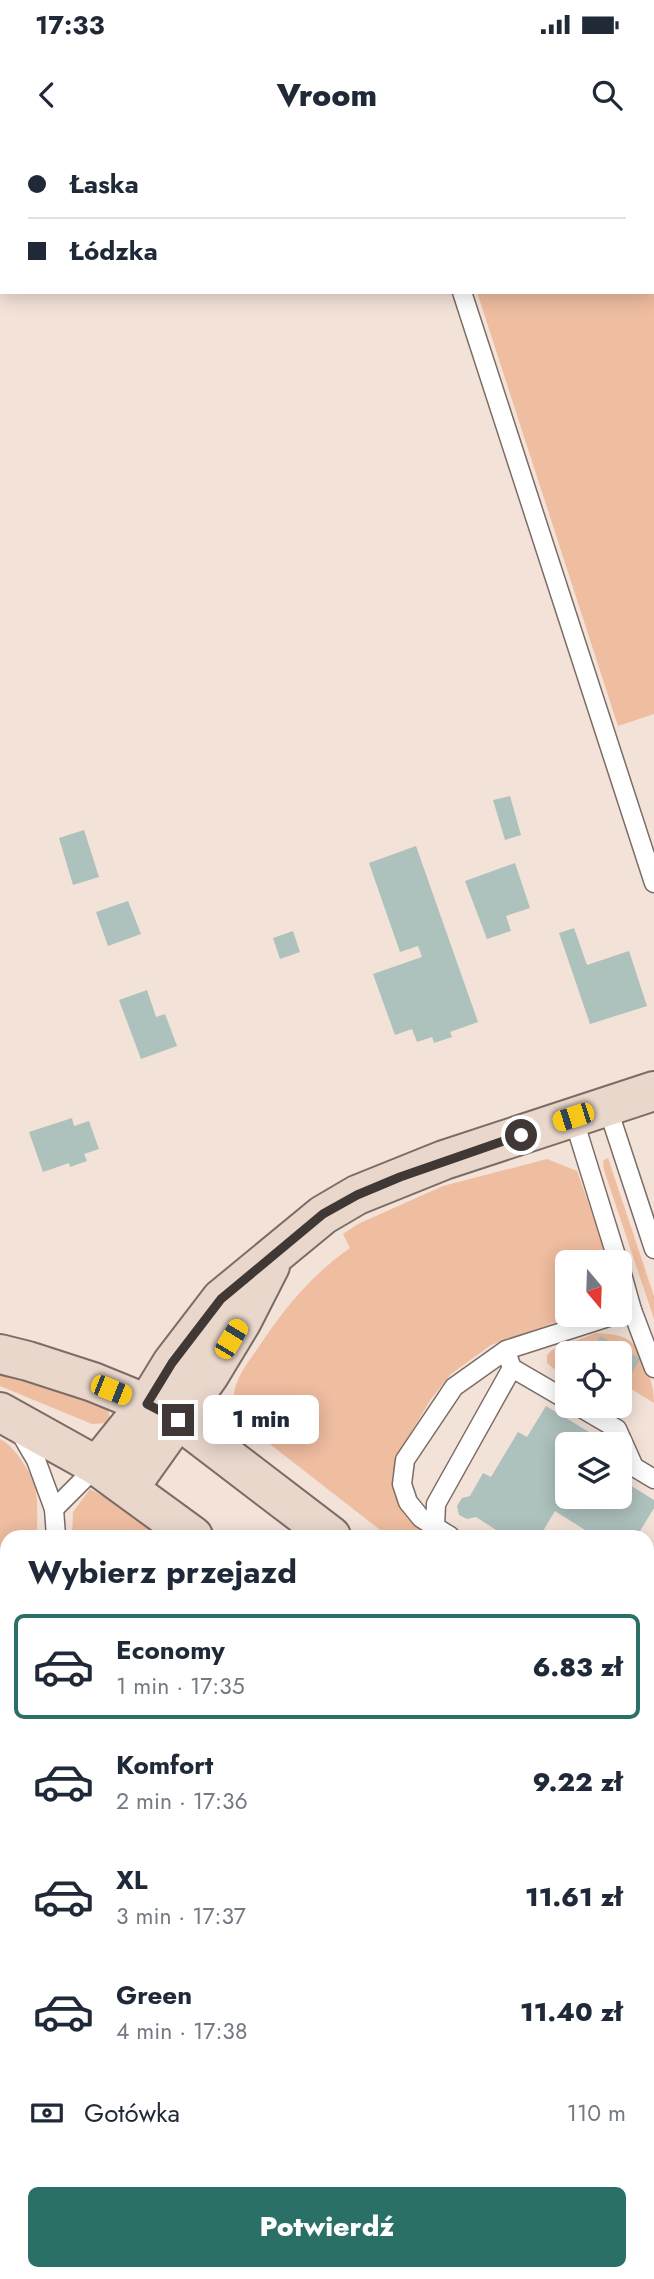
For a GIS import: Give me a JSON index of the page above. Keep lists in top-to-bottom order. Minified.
{"north":"bottom","page":{"status":"17:33","header":"Vroom","banner":["Łaska","Łódzka"],"bubble":"1 min","heading":"Wybierz przejazd","list":[{"name":"Economy","note":"1 min · 17:35","value":"6.83 zł"},{"name":"Komfort","note":"2 min · 17:36","value":"9.22 zł"},{"name":"XL","note":"3 min · 17:37","value":"11.61 zł"},{"name":"Green","note":"4 min · 17:38","value":"11.40 zł"}],"pay":["Gotówka","110 m"],"buttons":"Potwierdź"}}
